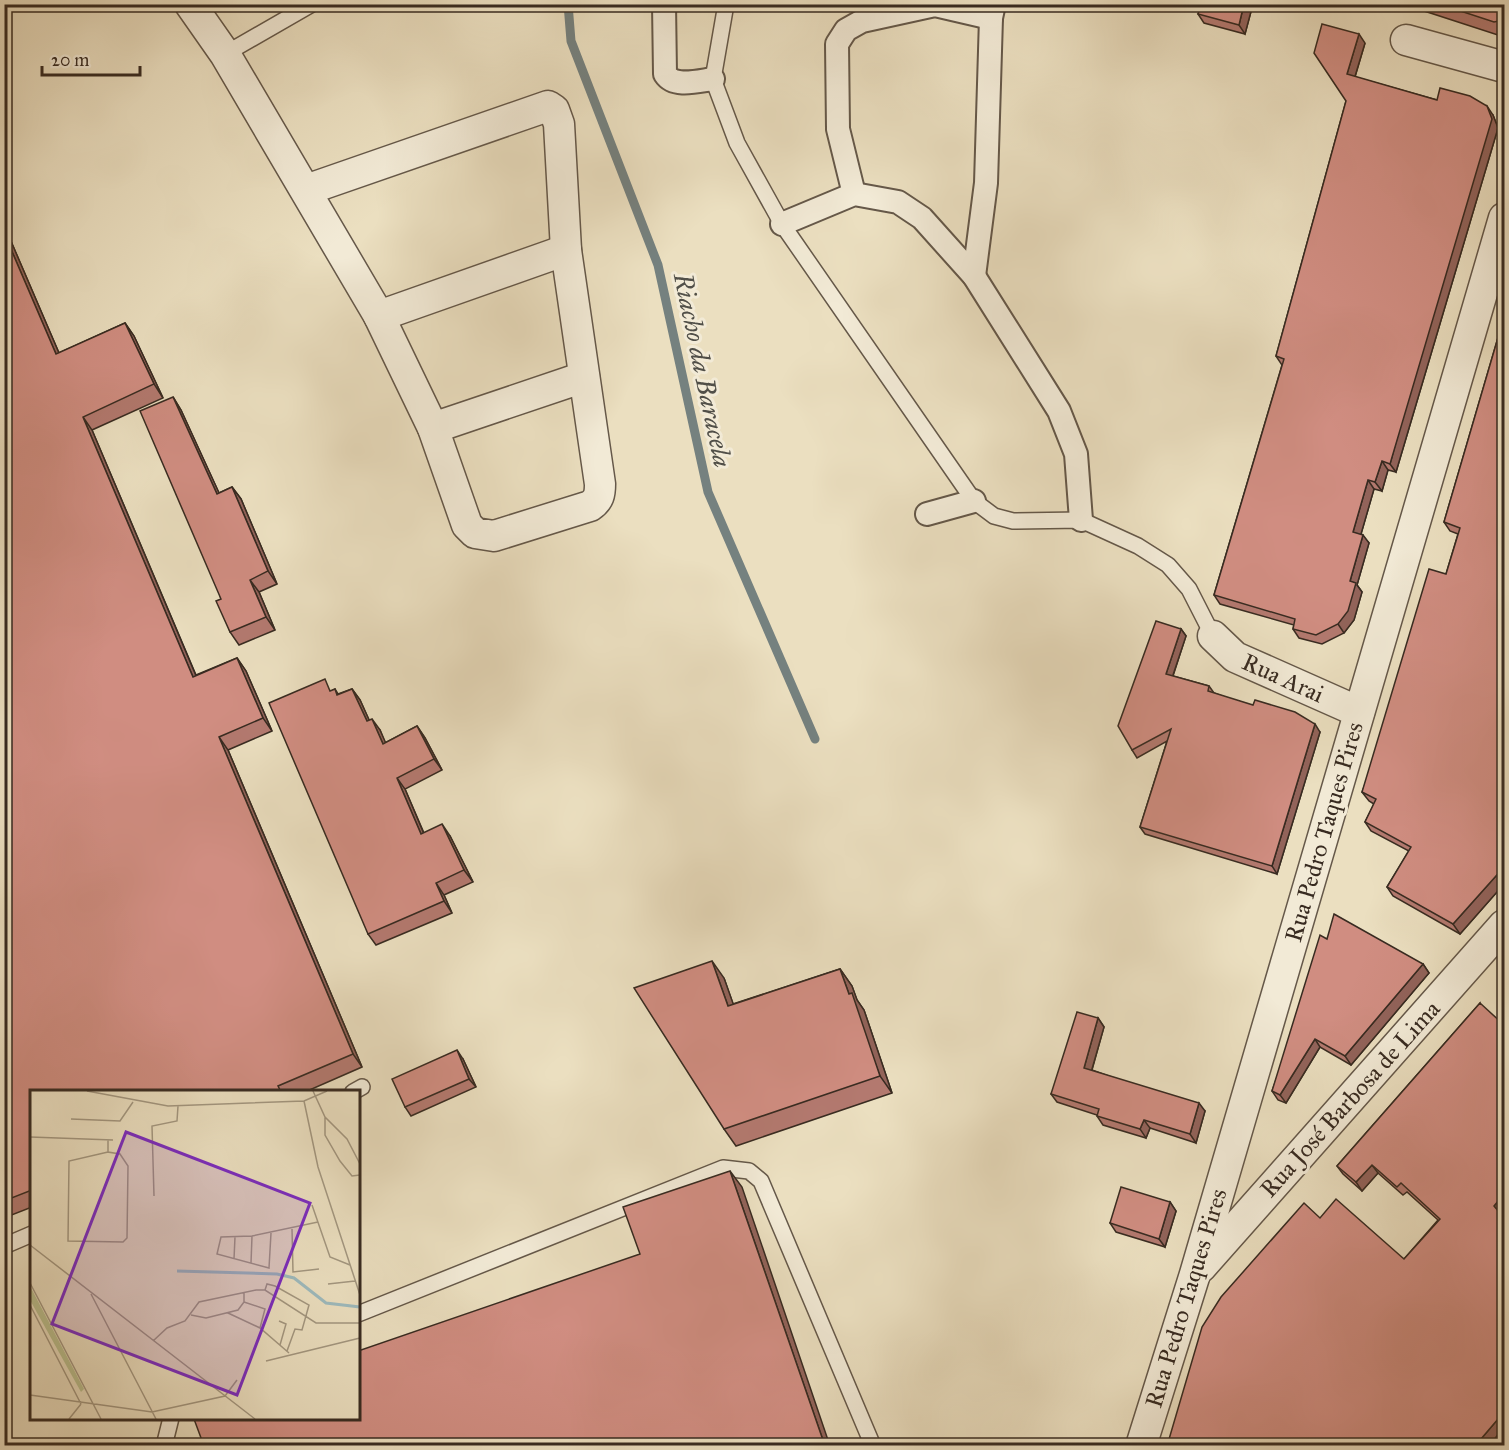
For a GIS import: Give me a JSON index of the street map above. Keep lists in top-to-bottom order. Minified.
{"streets":{"street":["Rua Arai","Rua Pedro Taques Pires","Rua José Barbosa de Lima"]},"crossings":[["Rua Arai","Rua Pedro Taques Pires"],["Rua Pedro Taques Pires","Rua José Barbosa de Lima"]],"water":["Riacho da Baracela"],"scale_bar":"20 m"}
